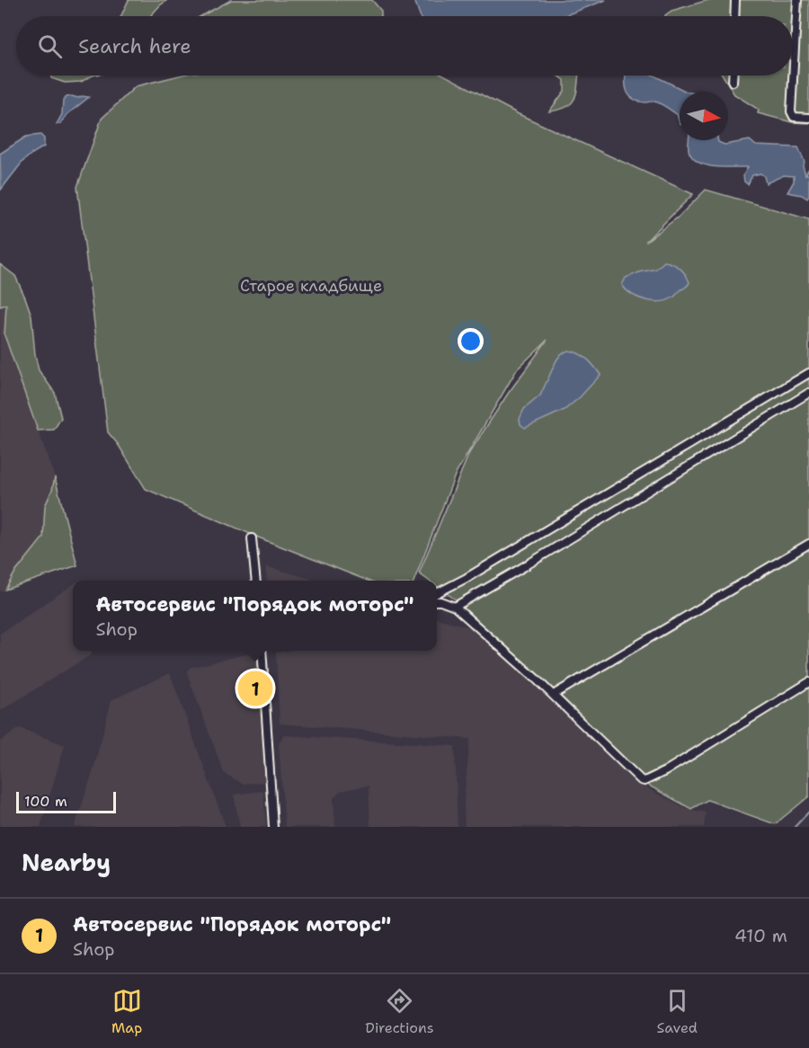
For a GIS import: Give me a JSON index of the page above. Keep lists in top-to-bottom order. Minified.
{"parks":["Старое кладбище"],"scale_bar":"100 m","north":"right","page":{"search":"Search here","popup":["Автосервис \"Порядок моторс\"","Shop"],"pins":"1","scale":"100 m","heading":"Nearby","list":[{"mark":"1","name":"Автосервис \"Порядок моторс\"","note":"Shop","value":"410 m"}],"nav":["Map","Directions","Saved"]}}
